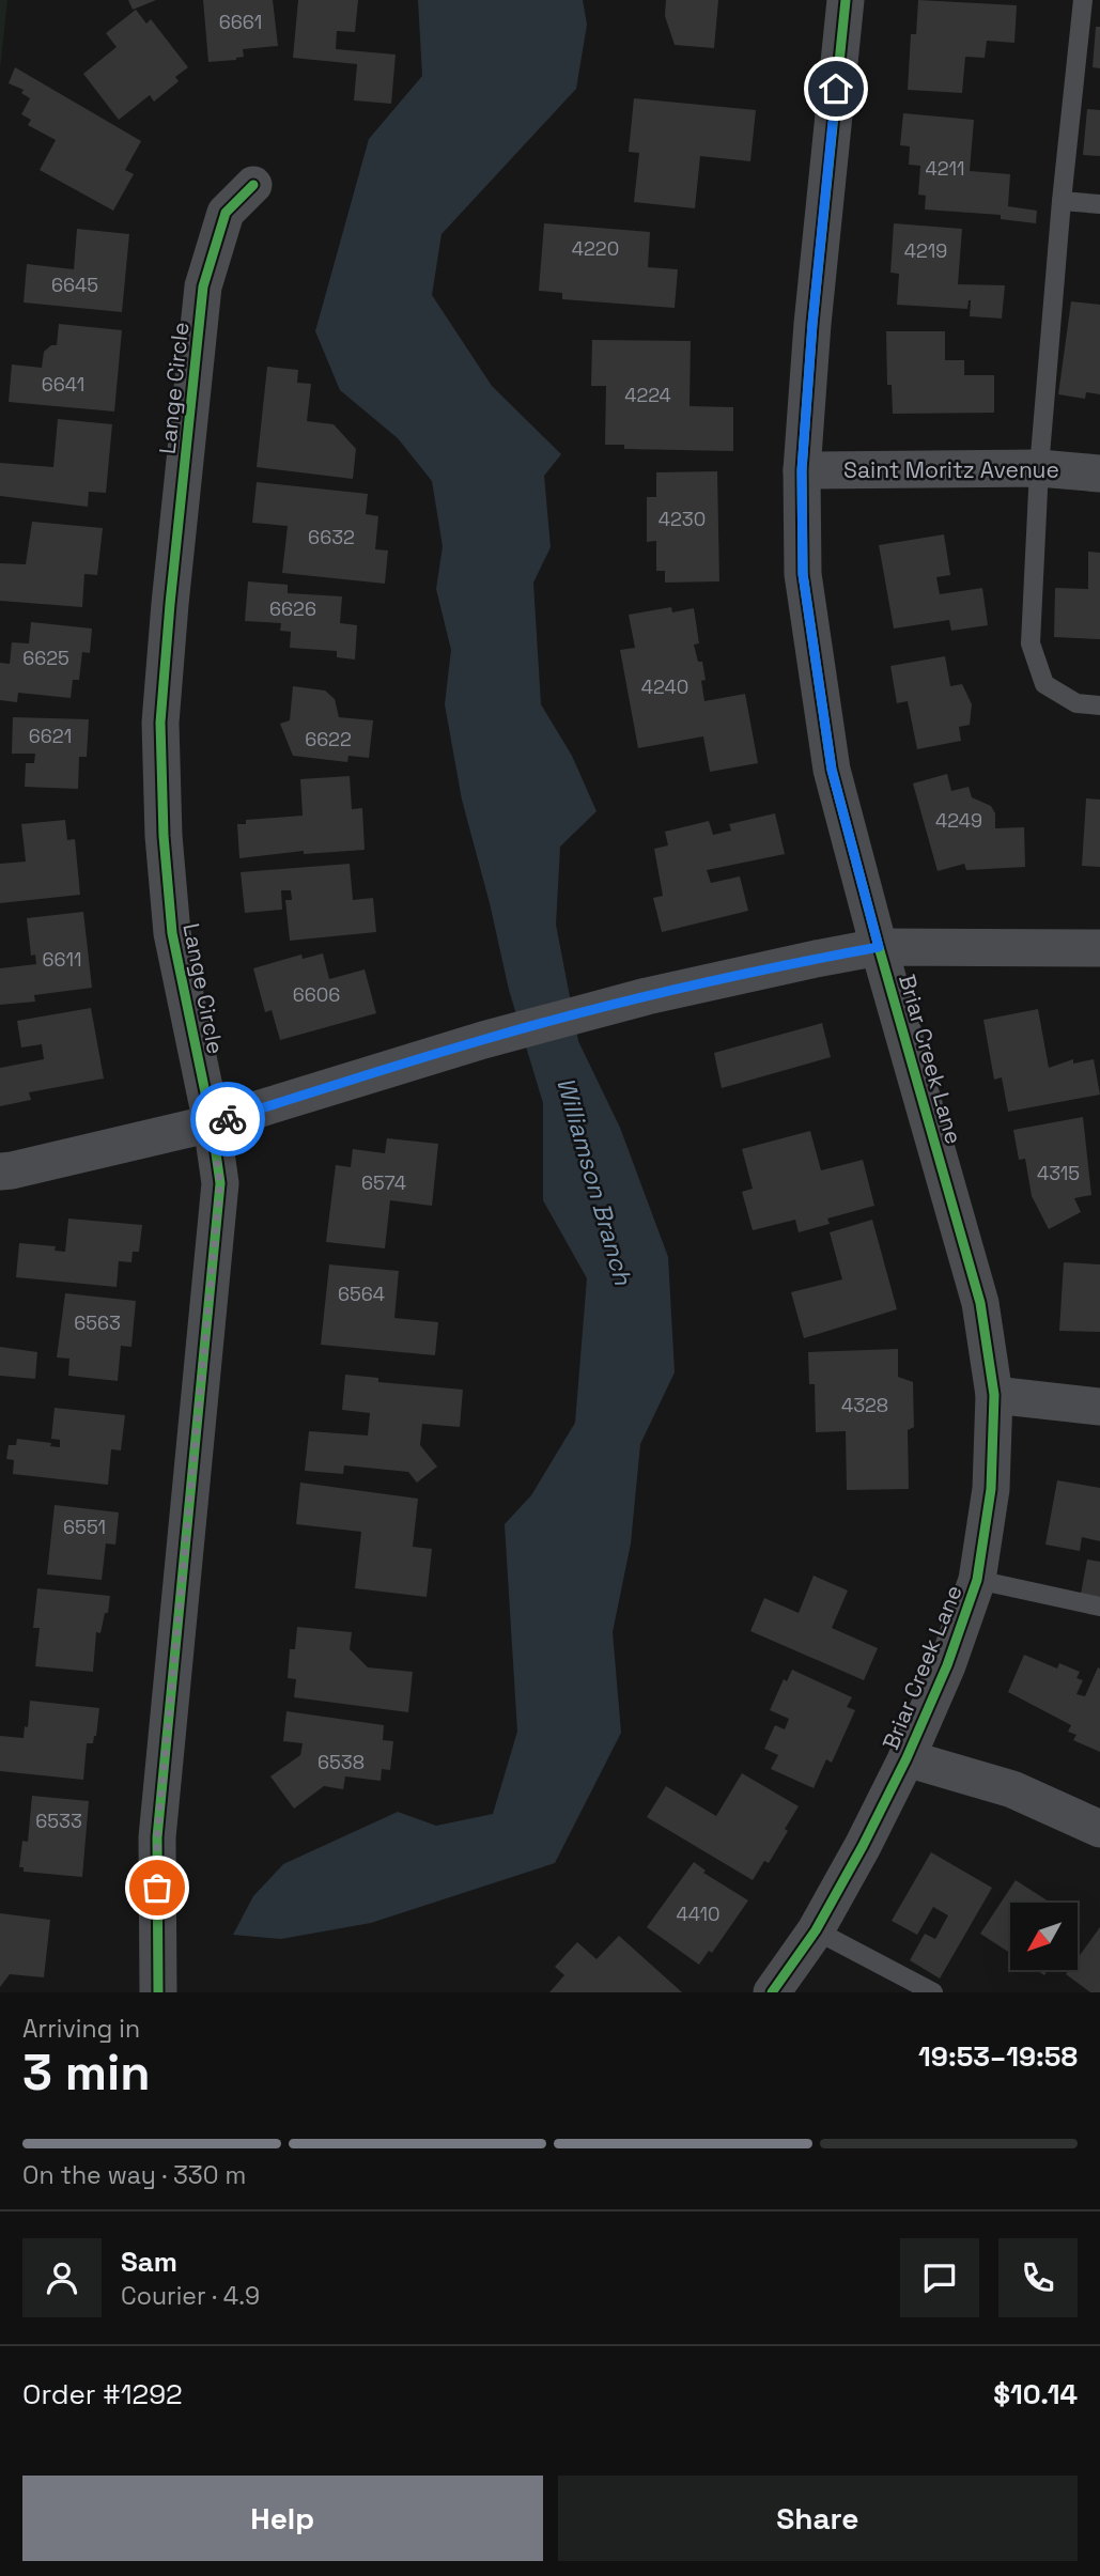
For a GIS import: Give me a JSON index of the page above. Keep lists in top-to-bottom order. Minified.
{"streets":{"street":["Lange Circle","Saint Moritz Avenue","Briar Creek Lane"]},"crossings":[["Saint Moritz Avenue","Briar Creek Lane"]],"water":["Williamson Branch"],"house_numbers":["6661","4211","4220","4219","6645","6641","4224","4230","6632","6626","6625","4240","6621","6622","4249","6611","6606","4315","6574","6564","6563","4328","6551","6538","6533","4410"],"north":"bottom left","page":{"heading":["3 min","Arriving in","19:53–19:58"],"panel":["Sam","Courier · 4.9","Order #1292","$10.14"],"bar":"On the way · 330 m","buttons":["Help","Share"]}}
